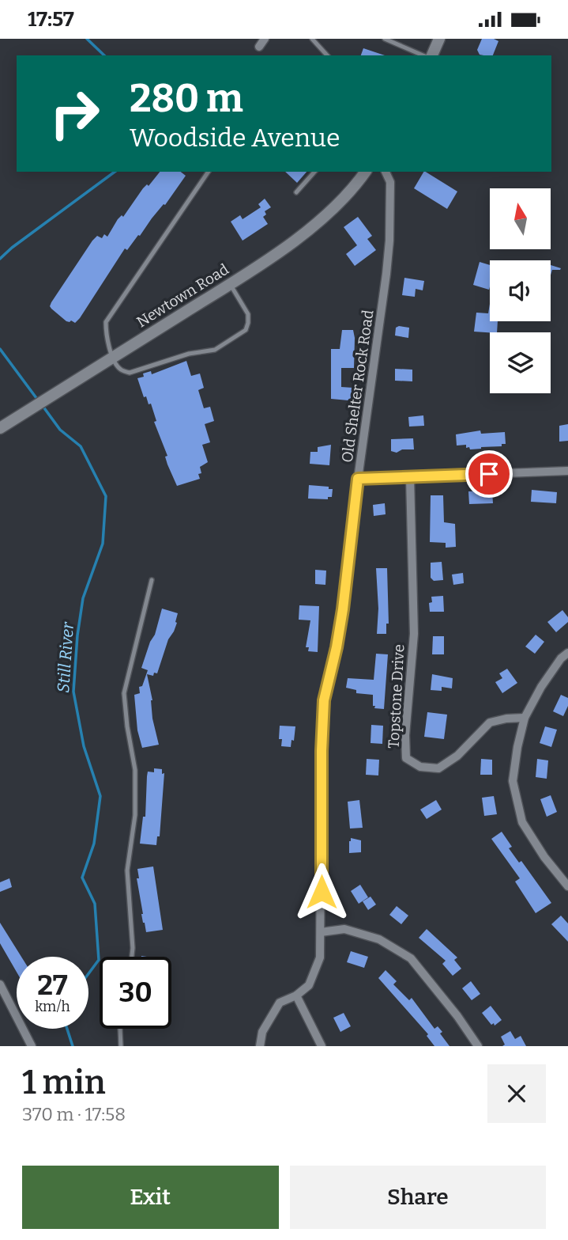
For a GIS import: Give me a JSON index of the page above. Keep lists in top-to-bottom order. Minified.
{"streets":{"main road":["Newtown Road"],"street":["Old Shelter Rock Road","Topstone Drive"]},"water":["Still River"],"north":"top","page":{"status":"17:57","turn":["280 m","Woodside Avenue"],"speed":"27 km/h","limit":"30","heading":["1 min","370 m · 17:58"],"buttons":["Exit","Share"]}}
